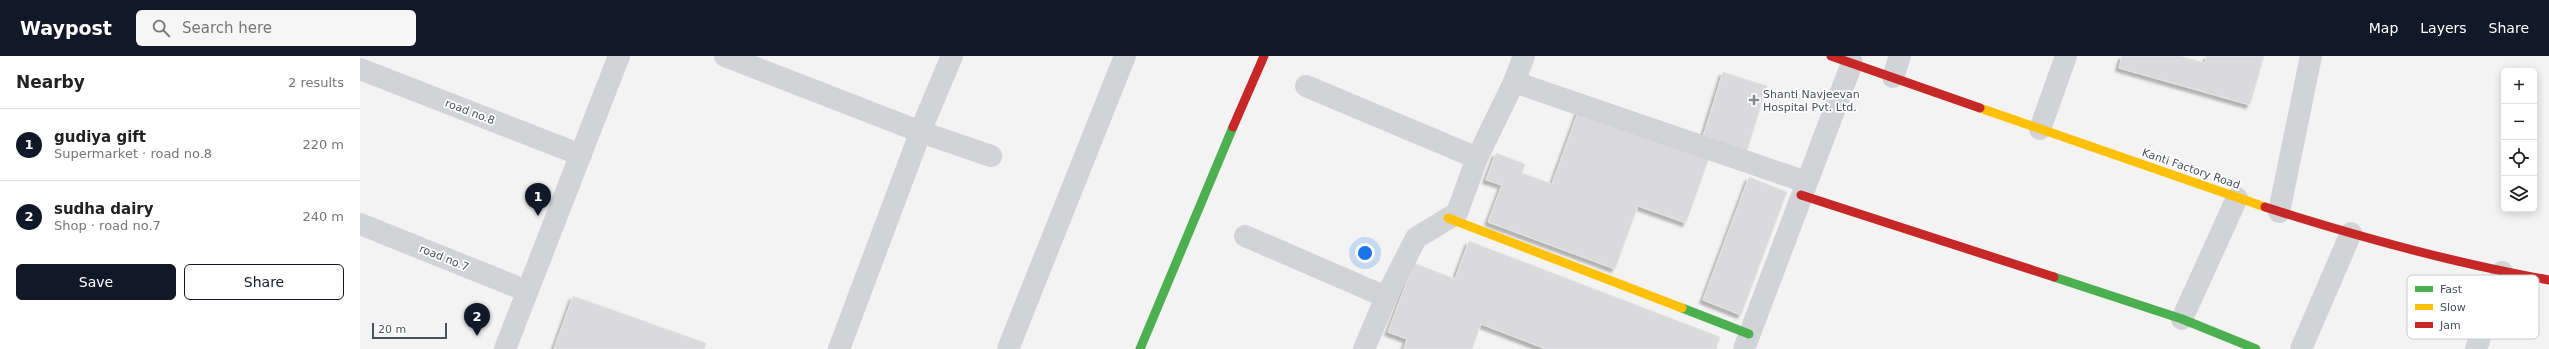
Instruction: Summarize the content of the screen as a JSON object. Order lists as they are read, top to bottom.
{
  "streets": {
    "street": ["road no.8", "Kanti Factory Road", "road no.7"]
  },
  "places": {
    "health": ["Shanti Navjeevan Hospital Pvt. Ltd."]
  },
  "legend": ["Fast", "Slow", "Jam"],
  "scale_bar": "20 m",
  "page": {
    "header": "Waypost",
    "search": "Search here",
    "nav": ["Map", "Layers", "Share"],
    "heading": ["Nearby", "2 results"],
    "map_buttons": ["+", "−"],
    "list": [
      {
        "mark": "1",
        "name": "gudiya gift",
        "note": "Supermarket · road no.8",
        "value": "220 m"
      },
      {
        "mark": "2",
        "name": "sudha dairy",
        "note": "Shop · road no.7",
        "value": "240 m"
      }
    ],
    "pins": ["1", "2"],
    "buttons": ["Save", "Share"],
    "scale": "20 m"
  }
}
